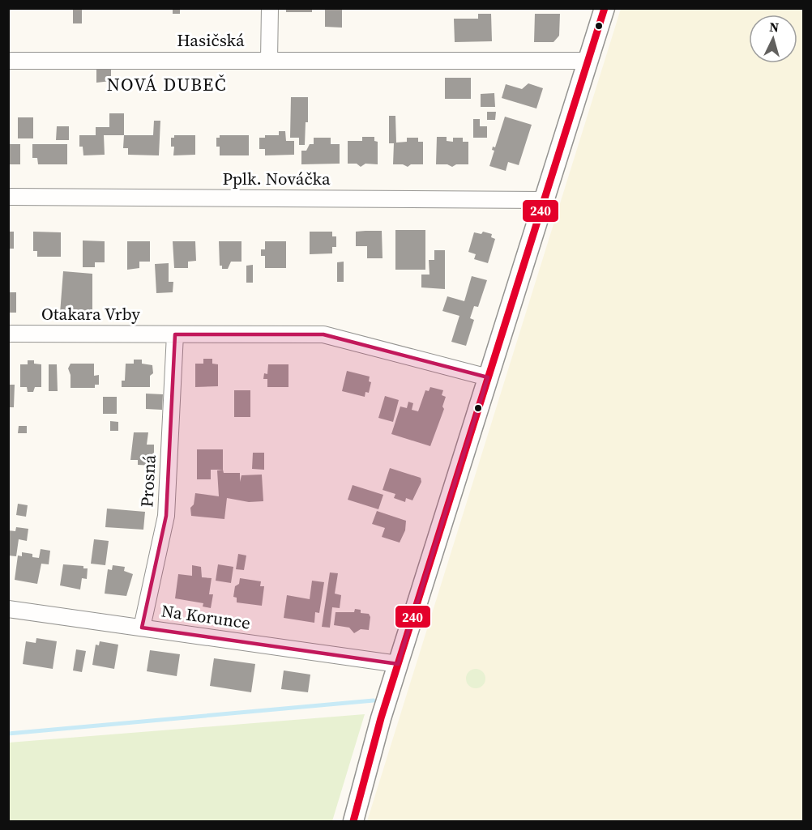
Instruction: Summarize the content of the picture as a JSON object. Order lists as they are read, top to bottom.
{
  "streets": {
    "street": [
      "Hasičská",
      "Pplk. Nováčka",
      "Otakara Vrby",
      "Prosná",
      "Na Korunce"
    ]
  },
  "crossings": [
    ["Otakara Vrby", "Prosná"],
    ["Prosná", "Na Korunce"]
  ],
  "districts": ["NOVÁ DUBEČ"],
  "lines": ["transit line 240"],
  "north": "top"
}
